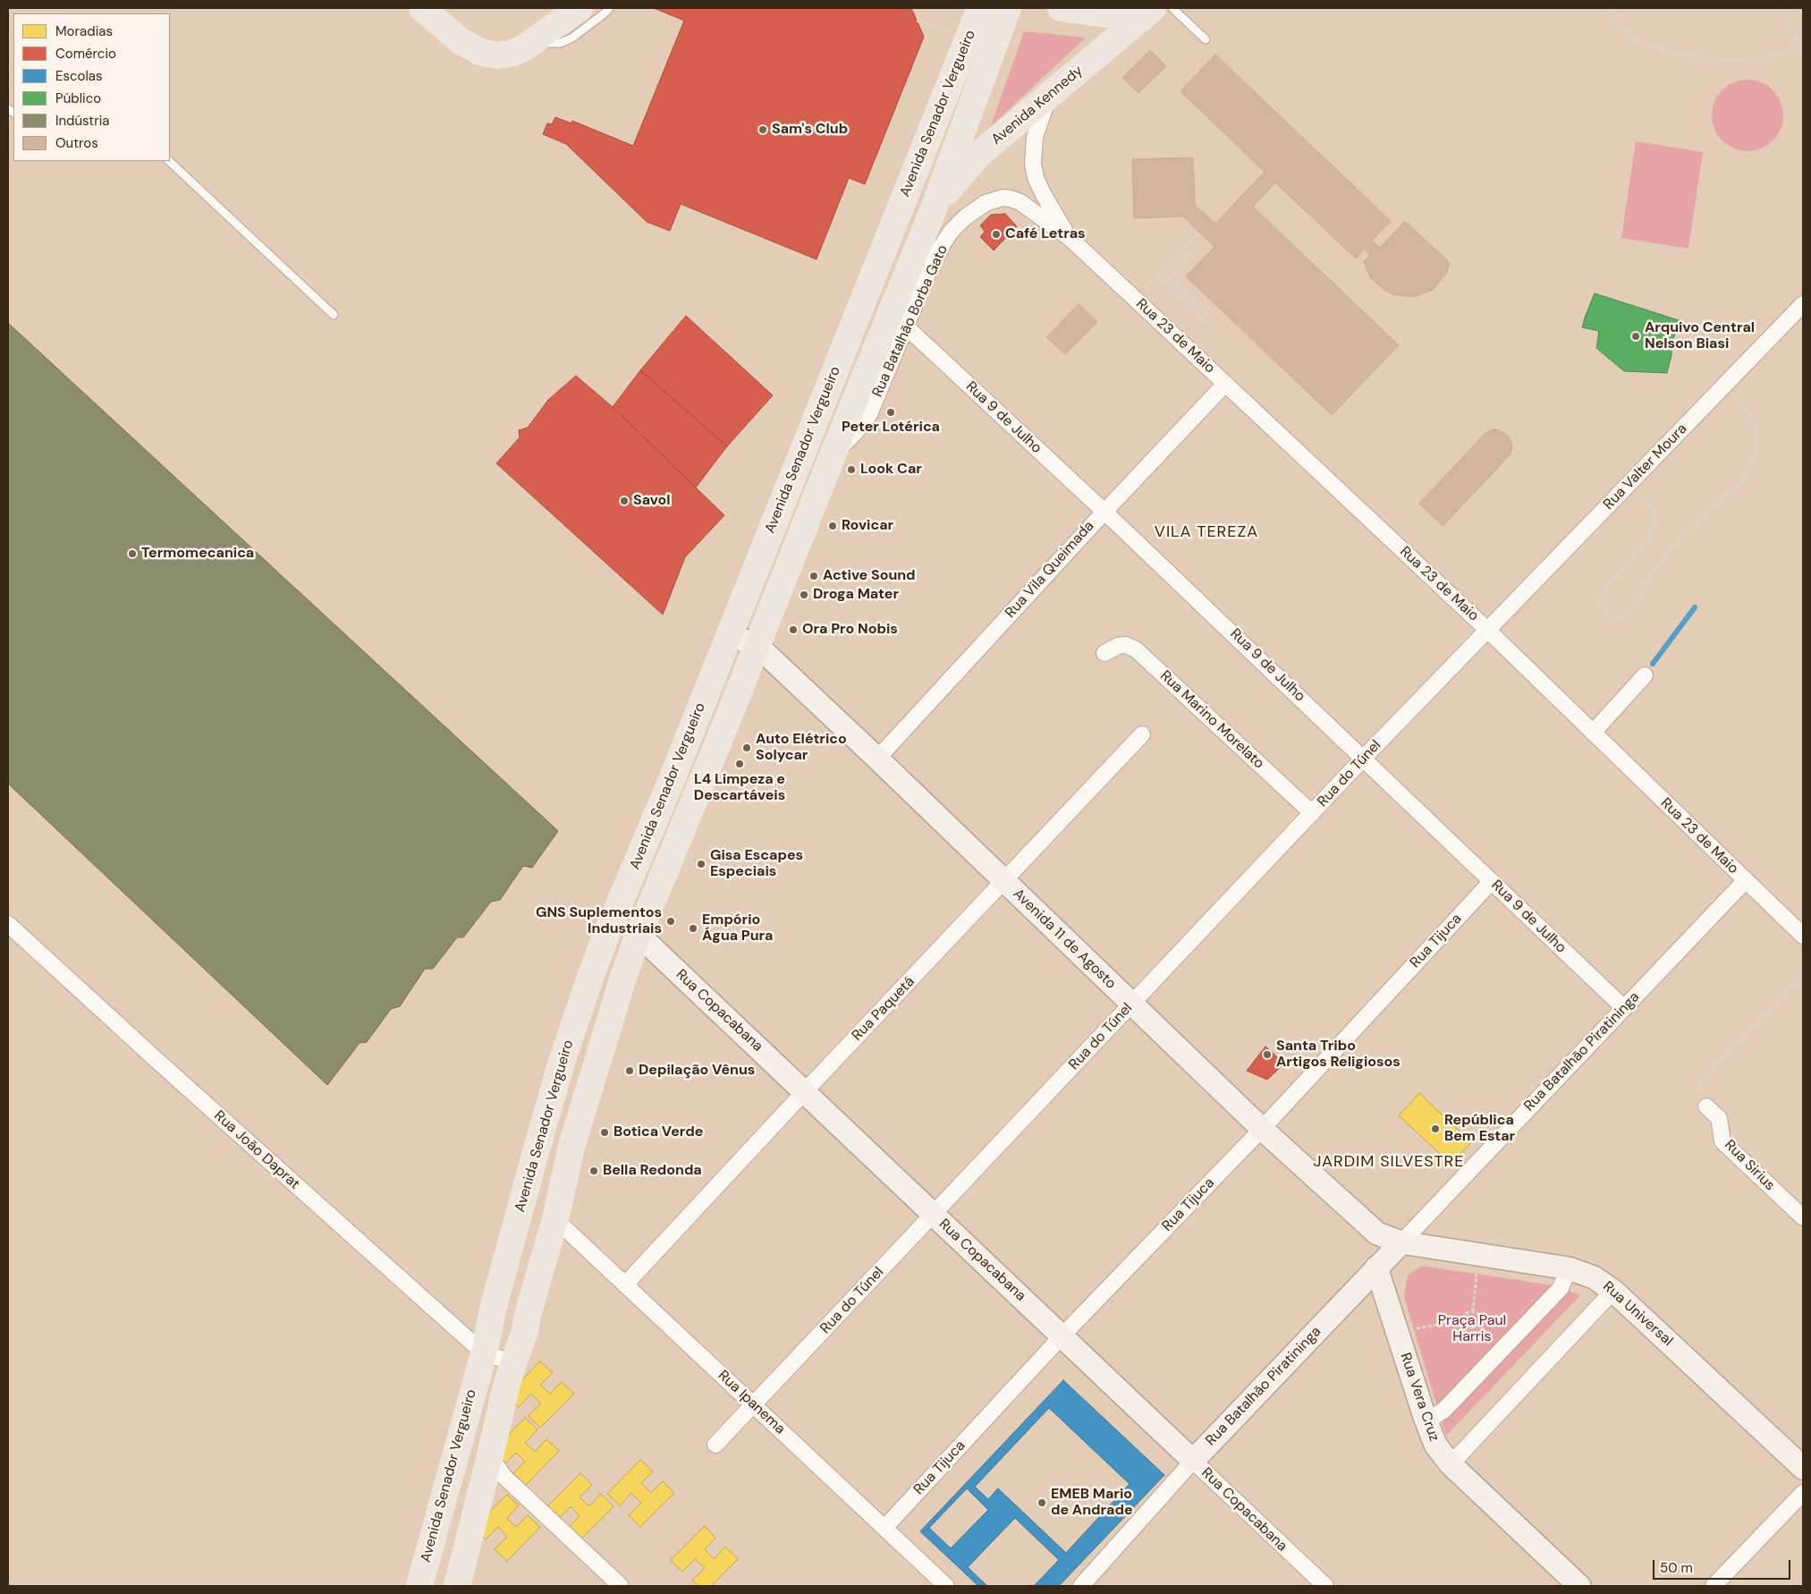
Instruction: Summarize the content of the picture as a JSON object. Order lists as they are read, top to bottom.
{
  "streets": {
    "main road": ["Avenida Kennedy", "Avenida Senador Vergueiro"],
    "street": [
      "Rua Batalhão Borba Gato",
      "Rua 23 de Maio",
      "Rua 9 de Julho",
      "Rua Valter Moura",
      "Rua Vila Queimada",
      "Rua Marino Morelato",
      "Rua do Túnel",
      "Avenida 11 de Agosto",
      "Rua Tijuca",
      "Rua Paquetá",
      "Rua Copacabana",
      "Rua Batalhão Piratininga",
      "Rua João Daprat",
      "Rua Sirius",
      "Rua Universal",
      "Rua Vera Cruz",
      "Rua Ipanema"
    ]
  },
  "crossings": [
    ["Avenida Kennedy", "Avenida Senador Vergueiro"],
    ["Avenida Kennedy", "Rua 23 de Maio"],
    ["Avenida Senador Vergueiro", "Rua Batalhão Borba Gato"],
    ["Avenida Senador Vergueiro", "Avenida 11 de Agosto"],
    ["Avenida Senador Vergueiro", "Rua Copacabana"],
    ["Avenida Senador Vergueiro", "Rua João Daprat"],
    ["Avenida Senador Vergueiro", "Rua Ipanema"],
    ["Rua Batalhão Borba Gato", "Rua 23 de Maio"],
    ["Rua Batalhão Borba Gato", "Rua 9 de Julho"],
    ["Rua 23 de Maio", "Rua Valter Moura"],
    ["Rua 23 de Maio", "Rua Vila Queimada"],
    ["Rua 23 de Maio", "Rua do Túnel"],
    ["Rua 23 de Maio", "Rua Batalhão Piratininga"],
    ["Rua 9 de Julho", "Rua Vila Queimada"],
    ["Rua 9 de Julho", "Rua do Túnel"],
    ["Rua 9 de Julho", "Rua Tijuca"],
    ["Rua 9 de Julho", "Rua Batalhão Piratininga"],
    ["Rua Valter Moura", "Rua do Túnel"],
    ["Rua Vila Queimada", "Avenida 11 de Agosto"],
    ["Rua Marino Morelato", "Rua do Túnel"],
    ["Rua do Túnel", "Avenida 11 de Agosto"],
    ["Rua do Túnel", "Rua Copacabana"],
    ["Rua do Túnel", "Rua Ipanema"],
    ["Avenida 11 de Agosto", "Rua Tijuca"],
    ["Avenida 11 de Agosto", "Rua Paquetá"],
    ["Avenida 11 de Agosto", "Rua Batalhão Piratininga"],
    ["Avenida 11 de Agosto", "Rua Universal"],
    ["Rua Tijuca", "Rua Copacabana"],
    ["Rua Tijuca", "Rua Ipanema"],
    ["Rua Paquetá", "Rua Copacabana"],
    ["Rua Paquetá", "Rua Ipanema"],
    ["Rua Copacabana", "Rua Batalhão Piratininga"],
    ["Rua Batalhão Piratininga", "Rua Universal"],
    ["Rua Batalhão Piratininga", "Rua Vera Cruz"]
  ],
  "districts": ["VILA TEREZA", "JARDIM SILVESTRE"],
  "parks": ["Praça Paul Harris"],
  "places": [
    "Sam's Club",
    "Café Letras",
    "Arquivo Central Nelson Biasi",
    "Peter Lotérica",
    "Look Car",
    "Savol",
    "Rovicar",
    "Termomecanica",
    "Active Sound",
    "Droga Mater",
    "Ora Pro Nobis",
    "Auto Elétrico Solycar",
    "L4 Limpeza e Descartáveis",
    "Gisa Escapes Especiais",
    "GNS Suplementos Industriais",
    "Empório Água Pura",
    "Santa Tribo Artigos Religiosos",
    "Depilação Vênus",
    "República Bem Estar",
    "Botica Verde",
    "Bella Redonda",
    "EMEB Mario de Andrade"
  ],
  "legend": [
    "Moradias",
    "Comércio",
    "Escolas",
    "Público",
    "Indústria",
    "Outros"
  ],
  "scale_bar": "50 m"
}
